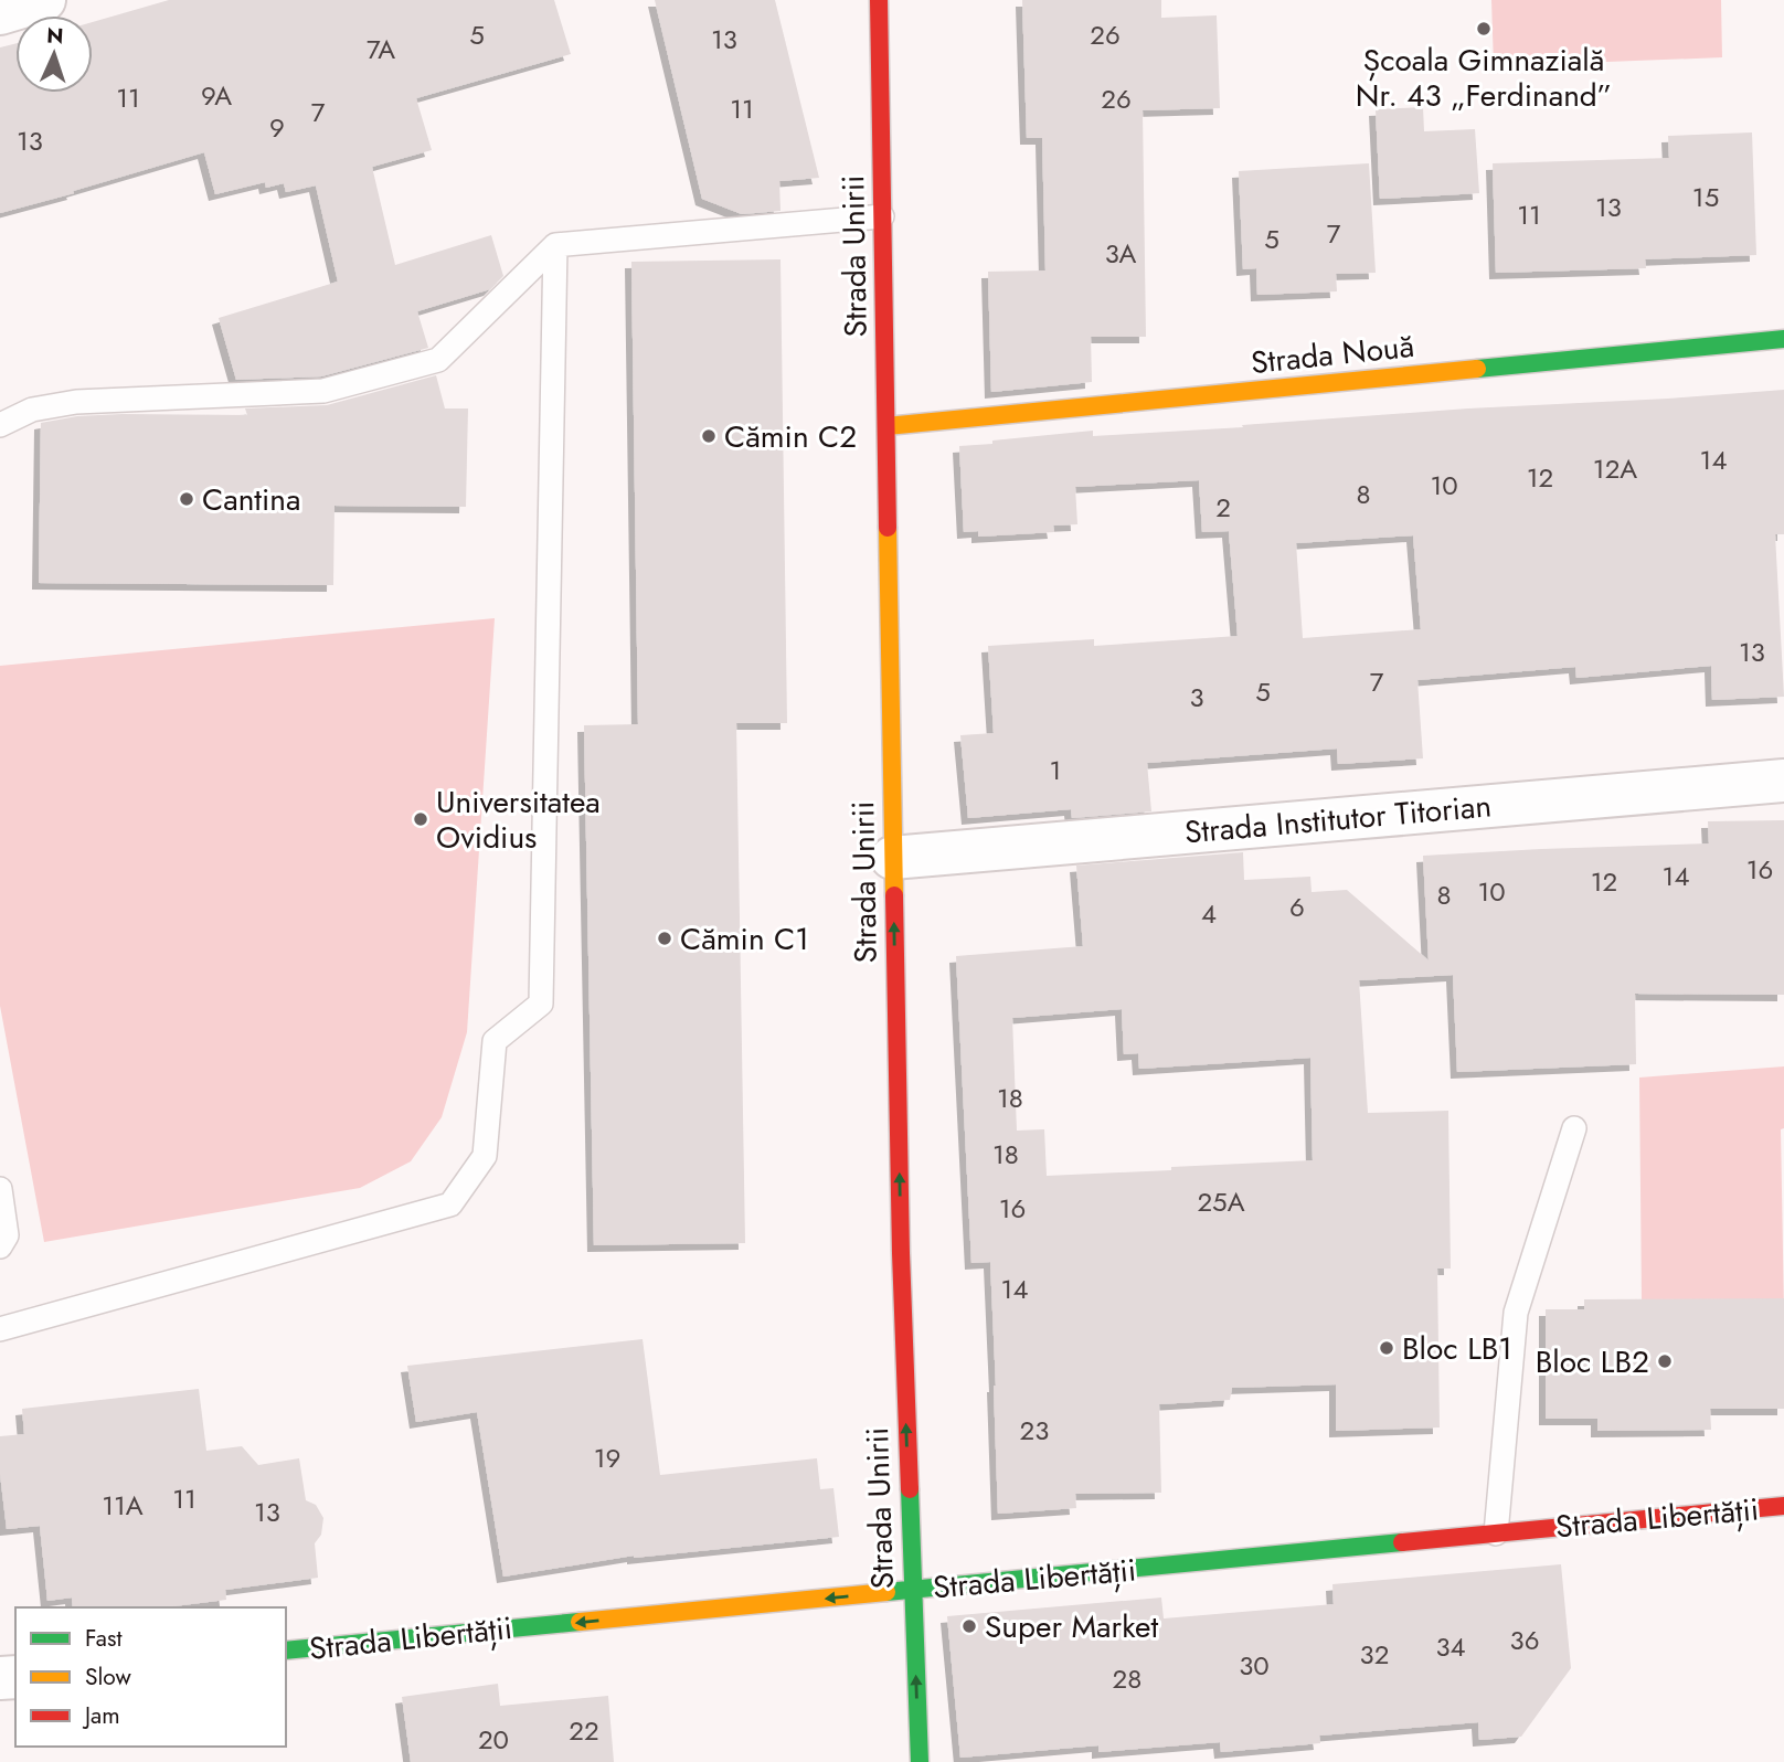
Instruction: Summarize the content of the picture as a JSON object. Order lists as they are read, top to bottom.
{
  "streets": {
    "street": [
      "Strada Unirii",
      "Strada Nouă",
      "Strada Institutor Titorian",
      "Strada Libertății"
    ]
  },
  "crossings": [
    ["Strada Unirii", "Strada Nouă"],
    ["Strada Unirii", "Strada Institutor Titorian"],
    ["Strada Unirii", "Strada Libertății"]
  ],
  "one_way": ["Strada Unirii", "Strada Libertății"],
  "places": [
    "Școala Gimnazială Nr. 43 „Ferdinand”",
    "Cămin C2",
    "Cantina",
    "Universitatea Ovidius",
    "Cămin C1",
    "Bloc LB1",
    "Bloc LB2",
    "Super Market"
  ],
  "house_numbers": [
    "5",
    "26",
    "13",
    "7A",
    "9A",
    "11",
    "26",
    "11",
    "7",
    "9",
    "13",
    "15",
    "13",
    "11",
    "7",
    "5",
    "3A",
    "14",
    "12A",
    "12",
    "10",
    "8",
    "2",
    "13",
    "7",
    "5",
    "3",
    "1",
    "16",
    "14",
    "12",
    "10",
    "8",
    "6",
    "4",
    "18",
    "18",
    "25A",
    "16",
    "14",
    "23",
    "19",
    "11",
    "11A",
    "13",
    "36",
    "34",
    "32",
    "30",
    "28",
    "22",
    "20"
  ],
  "legend": ["Fast", "Slow", "Jam"],
  "north": "top"
}
